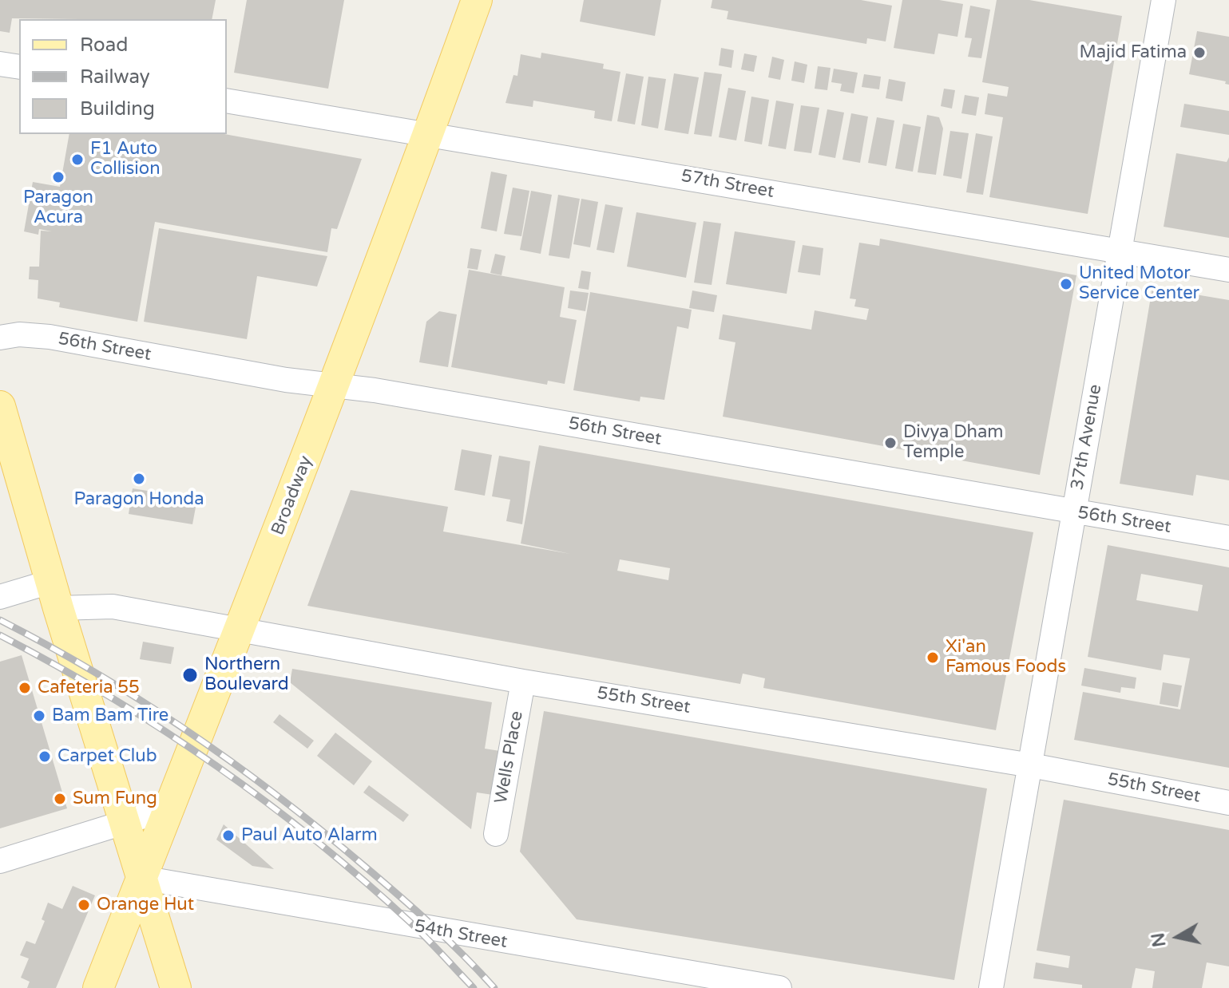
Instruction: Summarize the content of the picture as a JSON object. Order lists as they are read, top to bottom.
{
  "streets": {
    "main road": ["Broadway"],
    "street": [
      "57th Street",
      "56th Street",
      "37th Avenue",
      "55th Street",
      "Wells Place",
      "54th Street"
    ]
  },
  "crossings": [
    ["57th Street", "37th Avenue"],
    ["57th Street", "Broadway"],
    ["56th Street", "37th Avenue"],
    ["56th Street", "Broadway"],
    ["37th Avenue", "55th Street"],
    ["Broadway", "55th Street"],
    ["Broadway", "54th Street"],
    ["55th Street", "Wells Place"]
  ],
  "places": [
    "Majid Fatima",
    "F1 Auto Collision",
    "Paragon Acura",
    "United Motor Service Center",
    "Divya Dham Temple",
    "Paragon Honda",
    "Xi'an Famous Foods",
    "Northern Boulevard",
    "Cafeteria 55",
    "Bam Bam Tire",
    "Carpet Club",
    "Sum Fung",
    "Paul Auto Alarm",
    "Orange Hut"
  ],
  "legend": ["Road", "Railway", "Building"],
  "north": "left"
}
